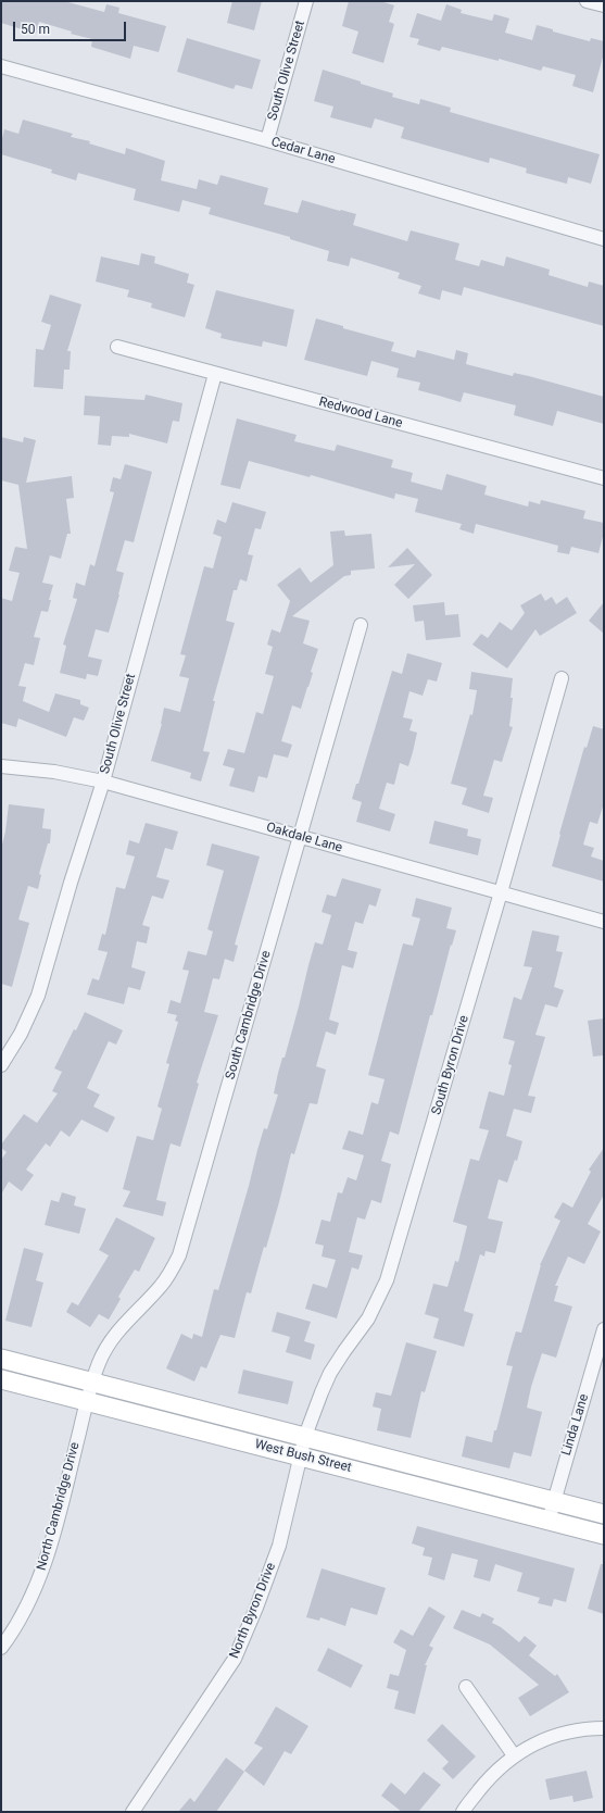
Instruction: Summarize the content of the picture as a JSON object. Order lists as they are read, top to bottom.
{
  "streets": {
    "main road": ["West Bush Street"],
    "street": [
      "South Olive Street",
      "Cedar Lane",
      "Redwood Lane",
      "Oakdale Lane",
      "South Cambridge Drive",
      "South Byron Drive",
      "Linda Lane",
      "North Cambridge Drive",
      "North Byron Drive"
    ]
  },
  "crossings": [
    ["South Olive Street", "Cedar Lane"],
    ["South Olive Street", "Redwood Lane"],
    ["South Olive Street", "Oakdale Lane"],
    ["Oakdale Lane", "South Cambridge Drive"],
    ["Oakdale Lane", "South Byron Drive"],
    ["South Cambridge Drive", "West Bush Street"],
    ["South Cambridge Drive", "North Cambridge Drive"],
    ["South Byron Drive", "West Bush Street"],
    ["South Byron Drive", "North Byron Drive"],
    ["Linda Lane", "West Bush Street"],
    ["West Bush Street", "North Cambridge Drive"],
    ["West Bush Street", "North Byron Drive"]
  ],
  "scale_bar": "50 m"
}
